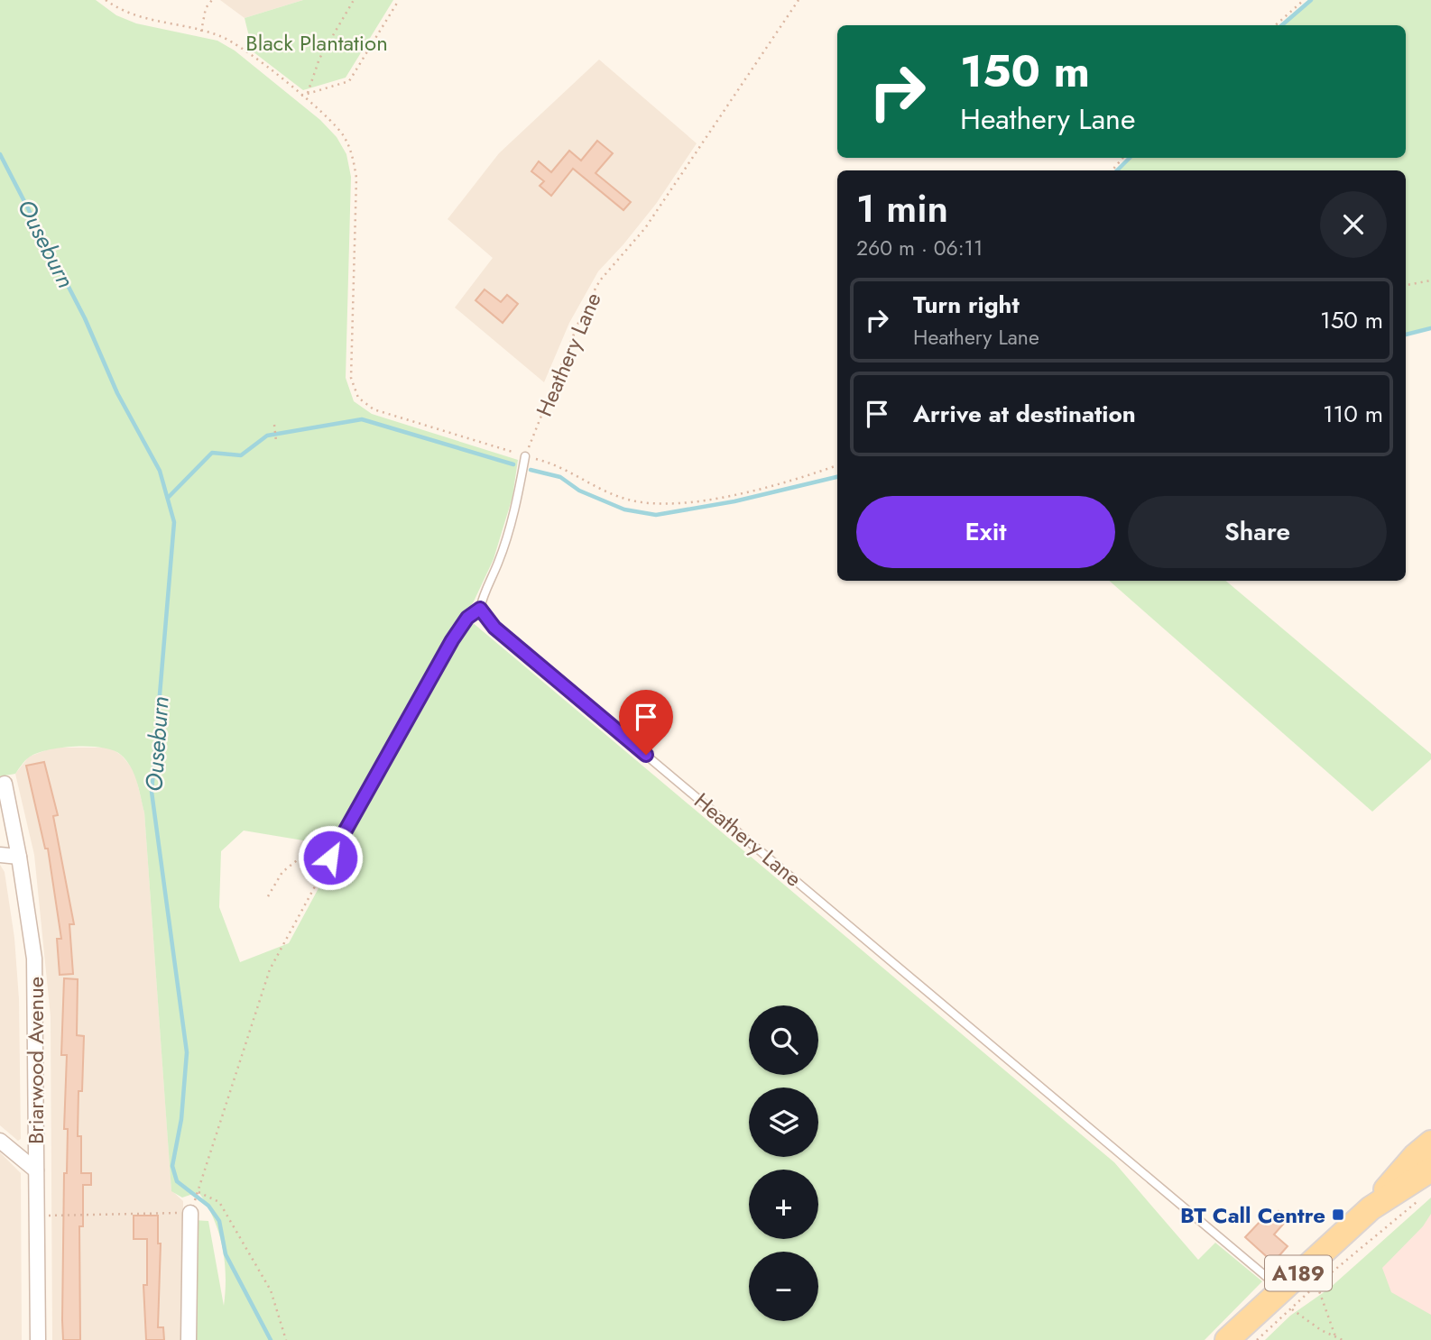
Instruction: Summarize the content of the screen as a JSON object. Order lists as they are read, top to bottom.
{
  "streets": {
    "main road": ["A189"],
    "street": ["Briarwood Avenue"],
    "lane": ["Heathery Lane"]
  },
  "crossings": [
    ["Heathery Lane", "A189"]
  ],
  "water": ["Ouseburn"],
  "parks": ["Black Plantation"],
  "places": {
    "transit": ["BT Call Centre"]
  },
  "page": {
    "turn": ["150 m", "Heathery Lane"],
    "heading": ["1 min", "260 m · 06:11"],
    "list": [
      {
        "name": "Turn right",
        "note": "Heathery Lane",
        "value": "150 m"
      },
      {
        "name": "Arrive at destination",
        "value": "110 m"
      }
    ],
    "buttons": ["Exit", "Share"],
    "map_buttons": ["+", "−"]
  }
}
